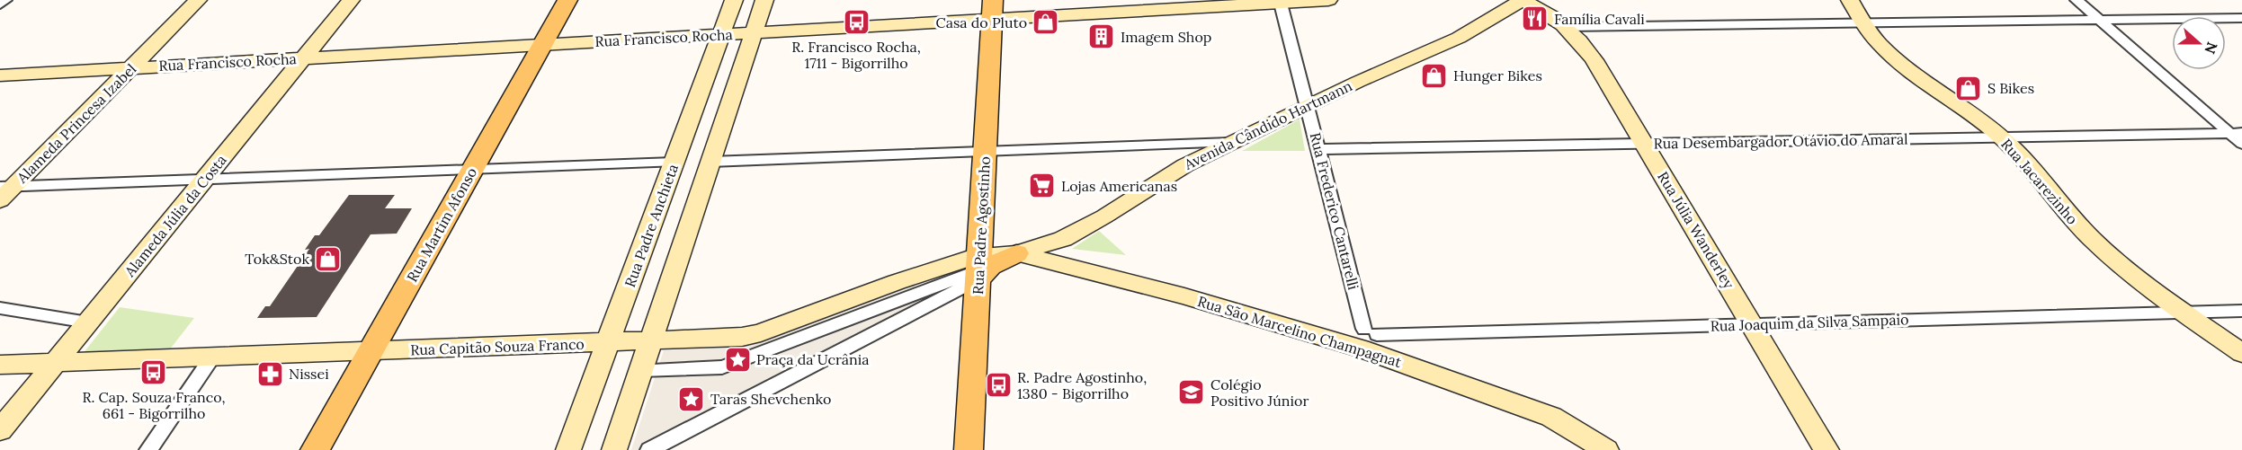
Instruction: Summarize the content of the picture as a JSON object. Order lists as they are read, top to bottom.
{
  "streets": {
    "main road": [
      "Rua Francisco Rocha",
      "Alameda Princesa Izabel",
      "Avenida Cândido Hartmann",
      "Rua Jacarezinho",
      "Alameda Júlia da Costa",
      "Rua Martim Afonso",
      "Rua Padre Anchieta",
      "Rua Padre Agostinho",
      "Rua Júlia Wanderley",
      "Rua São Marcelino Champagnat",
      "Rua Capitão Souza Franco"
    ],
    "street": ["Rua Desembargador Otávio do Amaral", "Rua Frederico Cantarelli", "Rua Joaquim da Silva Sampaio"]
  },
  "crossings": [
    ["Rua Francisco Rocha", "Alameda Princesa Izabel"],
    ["Rua Francisco Rocha", "Rua Frederico Cantarelli"],
    ["Rua Francisco Rocha", "Alameda Júlia da Costa"],
    ["Rua Francisco Rocha", "Rua Martim Afonso"],
    ["Rua Francisco Rocha", "Rua Padre Anchieta"],
    ["Rua Francisco Rocha", "Rua Padre Agostinho"],
    ["Avenida Cândido Hartmann", "Rua Frederico Cantarelli"],
    ["Avenida Cândido Hartmann", "Rua Júlia Wanderley"],
    ["Avenida Cândido Hartmann", "Rua São Marcelino Champagnat"],
    ["Rua Desembargador Otávio do Amaral", "Rua Jacarezinho"],
    ["Rua Desembargador Otávio do Amaral", "Rua Frederico Cantarelli"],
    ["Rua Desembargador Otávio do Amaral", "Rua Júlia Wanderley"],
    ["Rua Jacarezinho", "Rua Joaquim da Silva Sampaio"],
    ["Rua Frederico Cantarelli", "Rua Joaquim da Silva Sampaio"],
    ["Rua Frederico Cantarelli", "Rua São Marcelino Champagnat"],
    ["Alameda Júlia da Costa", "Rua Capitão Souza Franco"],
    ["Rua Martim Afonso", "Rua Capitão Souza Franco"],
    ["Rua Padre Anchieta", "Rua Capitão Souza Franco"],
    ["Rua Padre Agostinho", "Rua Capitão Souza Franco"],
    ["Rua Júlia Wanderley", "Rua Joaquim da Silva Sampaio"],
    ["Rua Joaquim da Silva Sampaio", "Rua São Marcelino Champagnat"]
  ],
  "places": {
    "restaurant": ["Família Cavali"],
    "bus stop": ["R. Francisco Rocha, 1711 - Bigorrilho", "R. Cap. Souza Franco, 661 - Bigorrilho", "R. Padre Agostinho, 1380 - Bigorrilho"],
    "shop": [
      "Casa do Pluto",
      "Hunger Bikes",
      "S Bikes",
      "Tok&Stok"
    ],
    "building": ["Imagem Shop"],
    "supermarket": ["Lojas Americanas"],
    "place": ["Praça da Ucrânia", "Taras Shevchenko"],
    "pharmacy": ["Nissei"],
    "school or university": ["Colégio Positivo Júnior"]
  },
  "north": "right"
}
